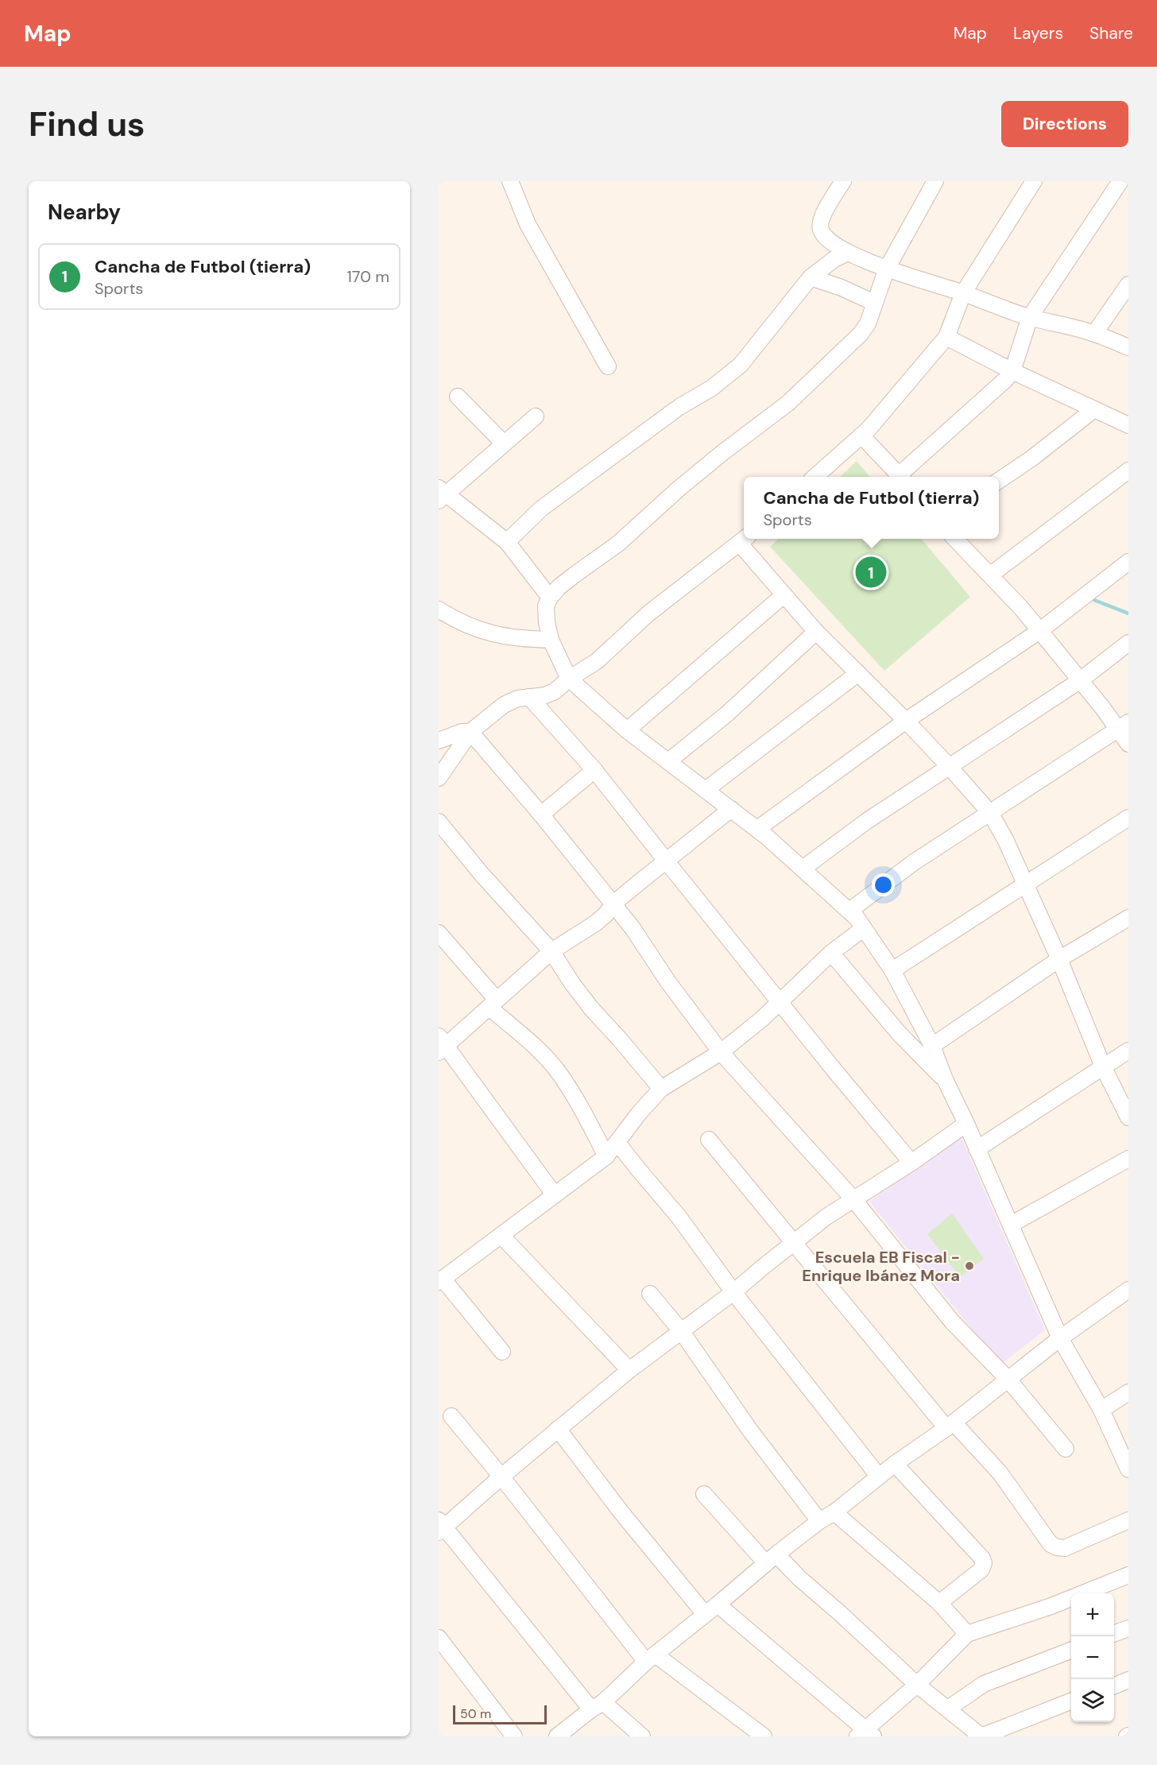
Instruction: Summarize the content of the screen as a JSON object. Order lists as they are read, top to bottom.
{
  "places": ["Escuela EB Fiscal - Enrique Ibánez Mora"],
  "scale_bar": "50 m",
  "page": {
    "header": "Map",
    "nav": ["Map", "Layers", "Share"],
    "buttons": "Directions",
    "title": "Find us",
    "heading": "Nearby",
    "list": [
      {
        "mark": "1",
        "name": "Cancha de Futbol (tierra)",
        "note": "Sports",
        "value": "170 m"
      }
    ],
    "popup": ["Cancha de Futbol (tierra)", "Sports"],
    "pins": "1",
    "map_buttons": ["+", "−"],
    "scale": "50 m"
  }
}
